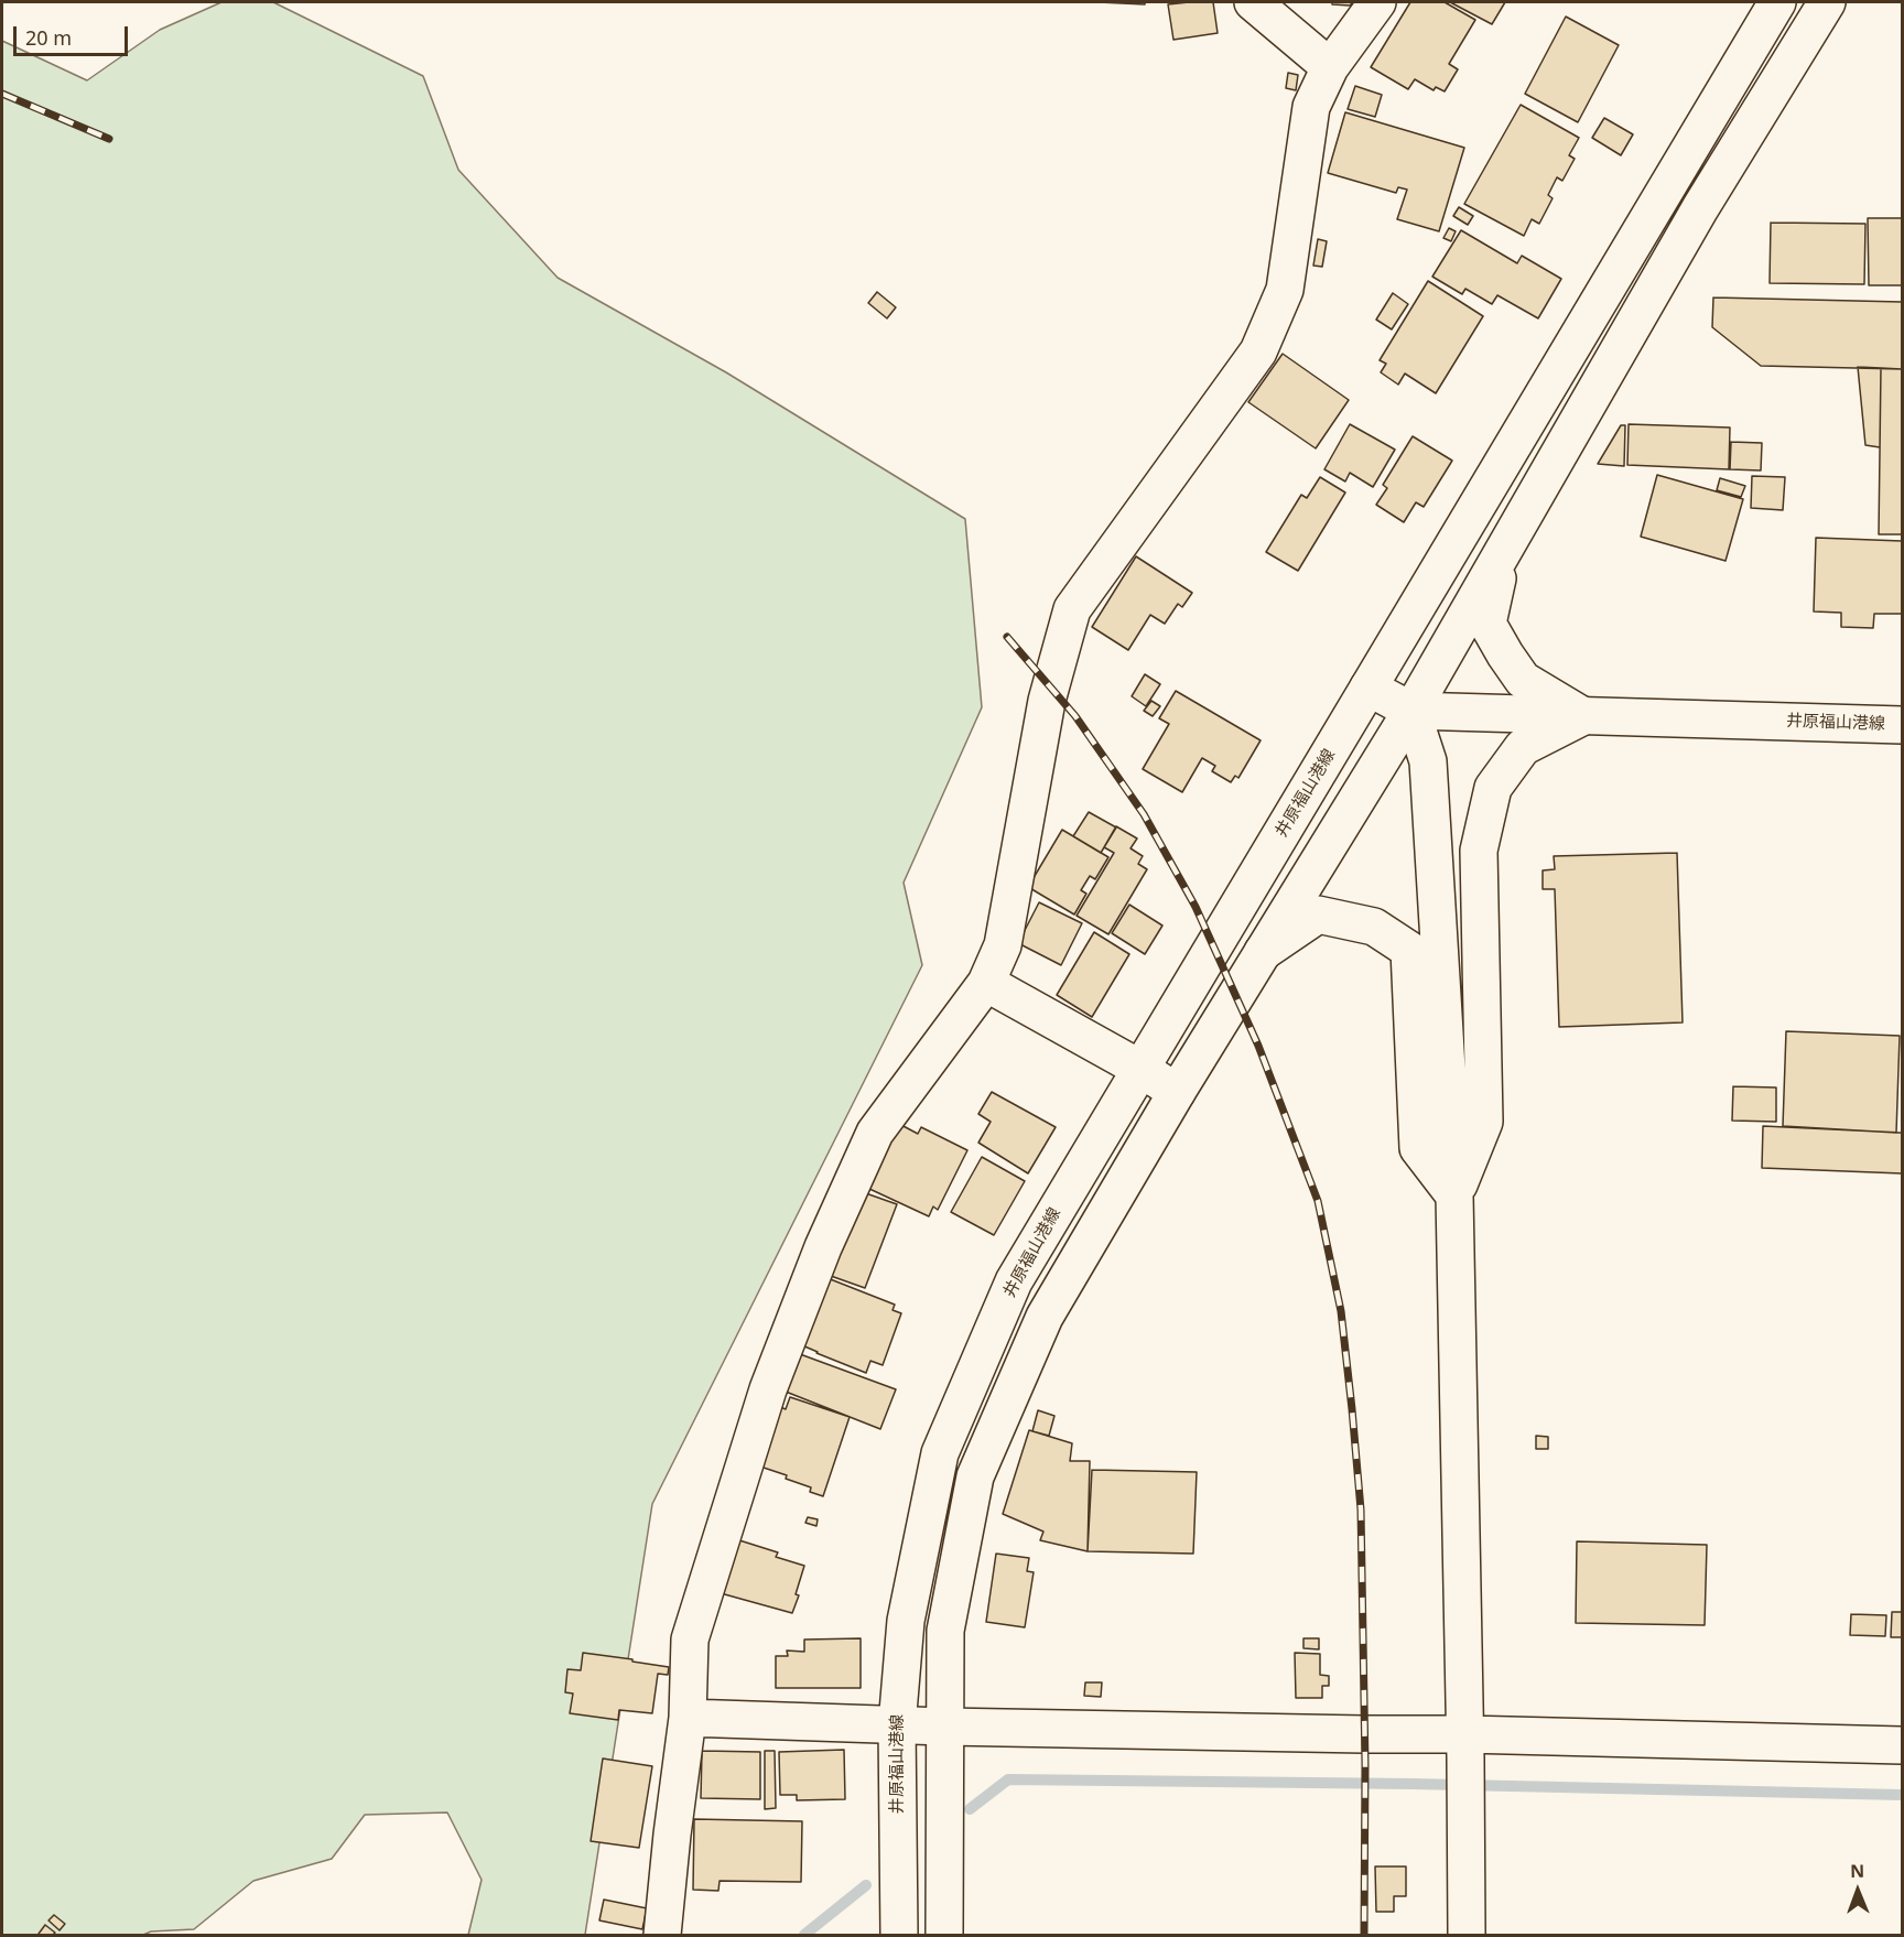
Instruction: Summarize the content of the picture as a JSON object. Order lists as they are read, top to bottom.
{
  "streets": {
    "street": ["井原福山港線"]
  },
  "scale_bar": "20 m",
  "north": "top"
}
